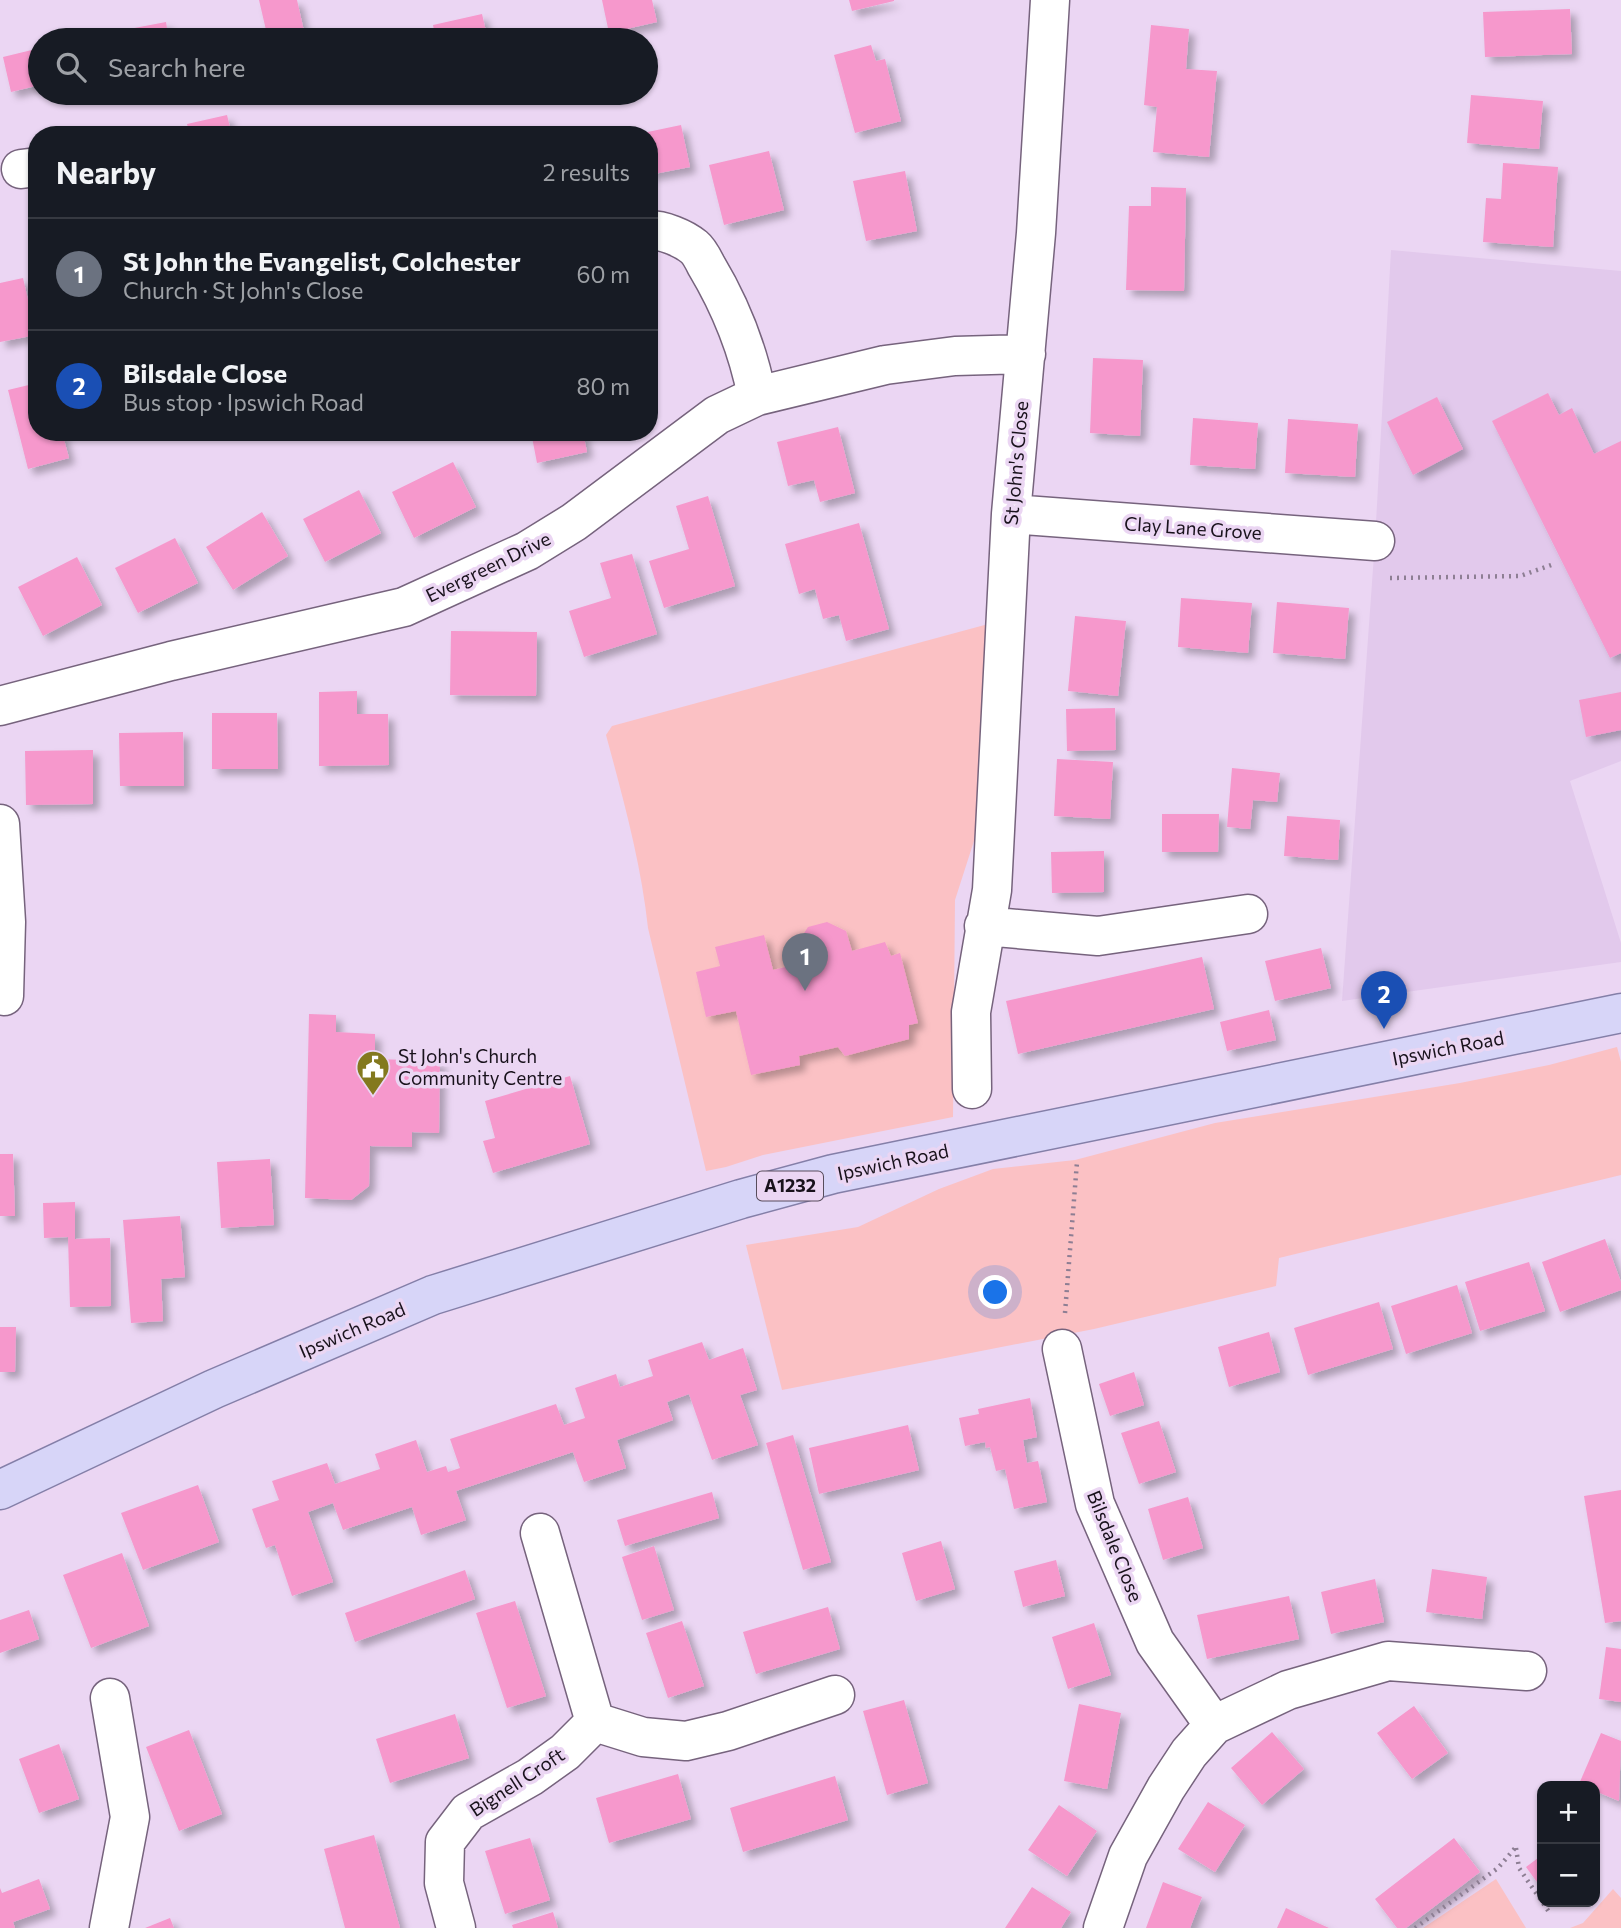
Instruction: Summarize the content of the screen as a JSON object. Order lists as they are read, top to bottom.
{
  "streets": {
    "main road": ["Ipswich Road", "A1232"],
    "street": [
      "St John's Close",
      "Clay Lane Grove",
      "Evergreen Drive",
      "Bilsdale Close",
      "Bignell Croft"
    ]
  },
  "crossings": [
    ["St John's Close", "Clay Lane Grove"],
    ["St John's Close", "Evergreen Drive"]
  ],
  "places": {
    "public building": ["St John's Church Community Centre"]
  },
  "page": {
    "search": "Search here",
    "heading": ["Nearby", "2 results"],
    "list": [
      {
        "mark": "1",
        "name": "St John the Evangelist, Colchester",
        "note": "Church · St John's Close",
        "value": "60 m"
      },
      {
        "mark": "2",
        "name": "Bilsdale Close",
        "note": "Bus stop · Ipswich Road",
        "value": "80 m"
      }
    ],
    "pins": ["1", "2"],
    "map_buttons": ["+", "−"]
  }
}
